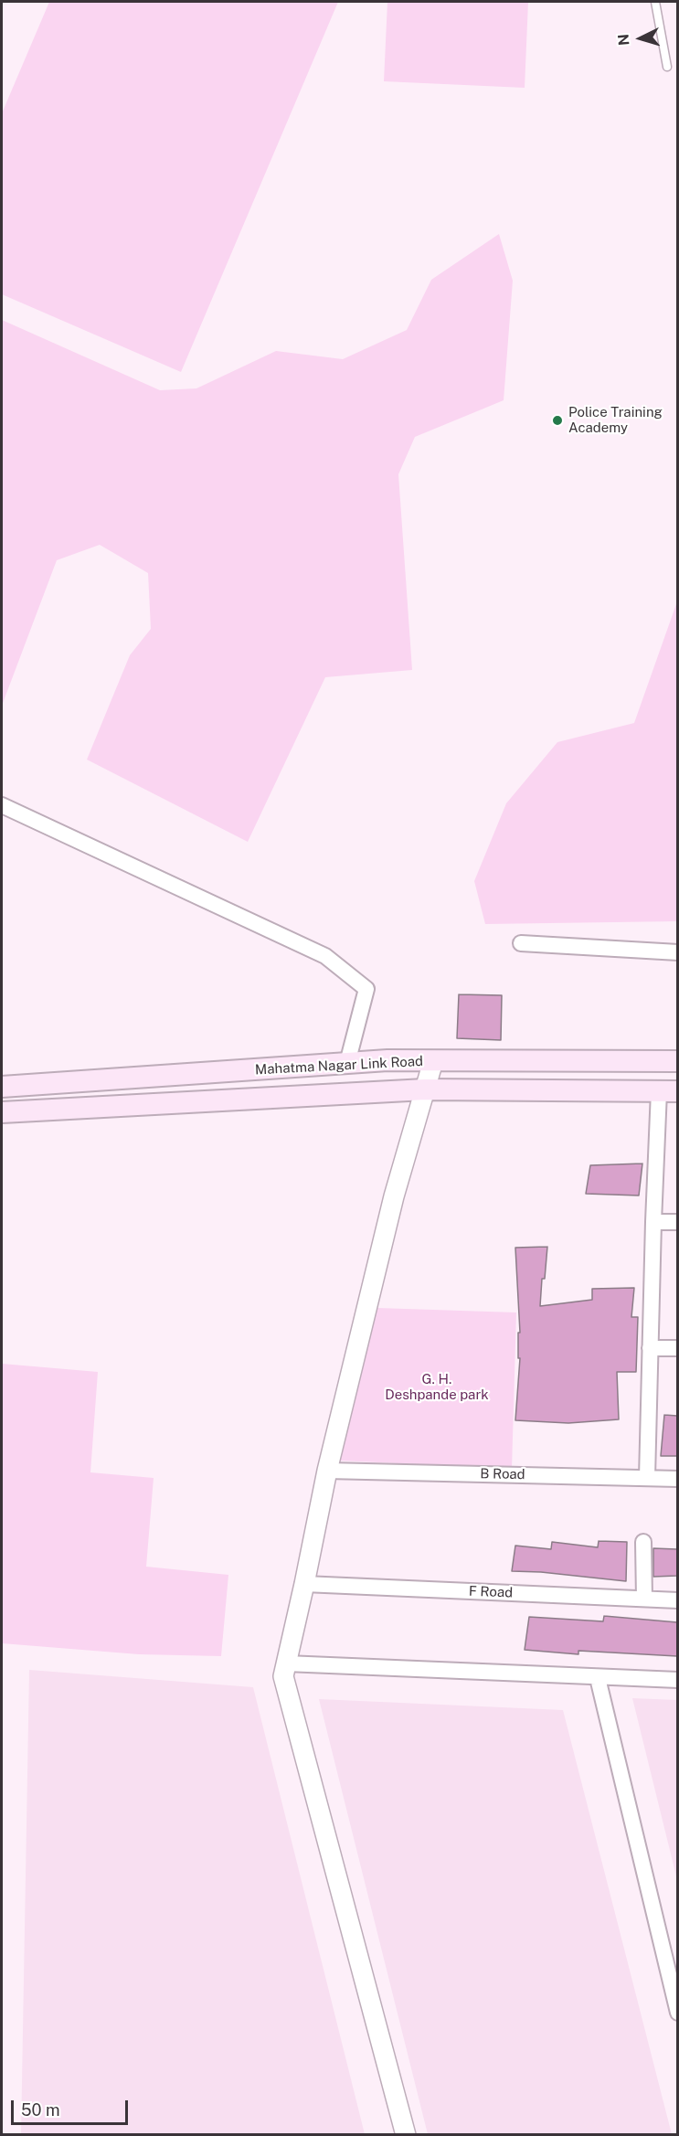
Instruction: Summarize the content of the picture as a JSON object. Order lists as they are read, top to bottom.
{
  "streets": {
    "main road": ["Mahatma Nagar Link Road"],
    "street": ["B Road", "F Road"]
  },
  "parks": ["G. H. Deshpande park"],
  "places": ["Police Training Academy"],
  "scale_bar": "50 m",
  "north": "left"
}
